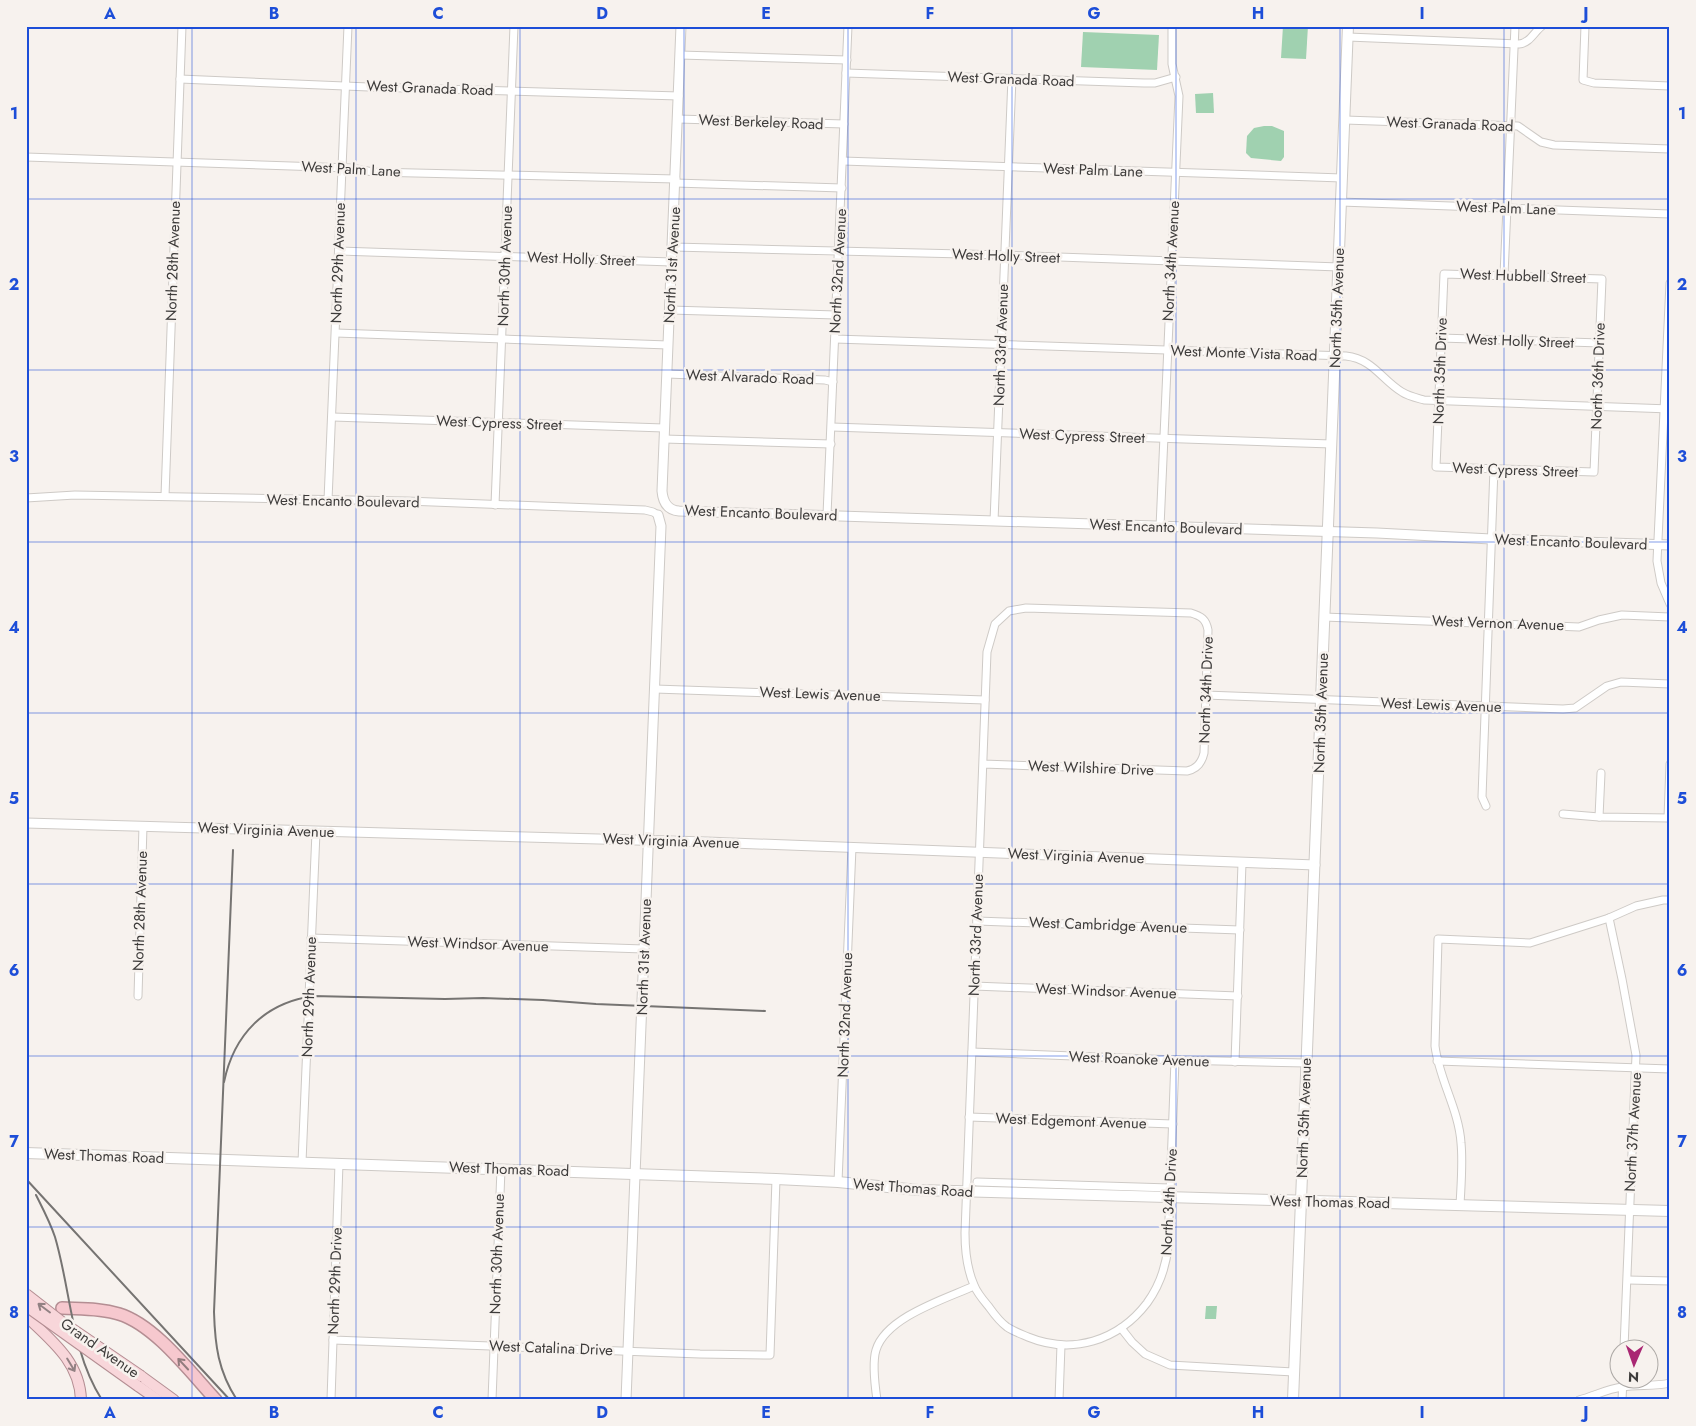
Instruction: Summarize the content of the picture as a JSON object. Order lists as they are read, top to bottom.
{
  "streets": {
    "main road": ["North 35th Avenue", "West Thomas Road", "Grand Avenue"],
    "street": [
      "West Granada Road",
      "West Berkeley Road",
      "West Palm Lane",
      "West Holly Street",
      "North 28th Avenue",
      "North 34th Avenue",
      "North 29th Avenue",
      "North 31st Avenue",
      "North 30th Avenue",
      "North 32nd Avenue",
      "West Hubbell Street",
      "North 33rd Avenue",
      "West Monte Vista Road",
      "North 35th Drive",
      "North 36th Drive",
      "West Alvarado Road",
      "West Cypress Street",
      "West Encanto Boulevard",
      "West Vernon Avenue",
      "North 34th Drive",
      "West Lewis Avenue",
      "West Wilshire Drive",
      "West Virginia Avenue",
      "West Cambridge Avenue",
      "West Windsor Avenue",
      "West Roanoke Avenue",
      "West Edgemont Avenue",
      "North 37th Avenue",
      "North 29th Drive",
      "West Catalina Drive"
    ]
  },
  "crossings": [
    ["West Granada Road", "North 28th Avenue"],
    ["West Granada Road", "North 34th Avenue"],
    ["West Granada Road", "North 29th Avenue"],
    ["West Granada Road", "North 31st Avenue"],
    ["West Granada Road", "North 30th Avenue"],
    ["West Granada Road", "North 32nd Avenue"],
    ["West Granada Road", "North 35th Avenue"],
    ["West Granada Road", "North 33rd Avenue"],
    ["West Berkeley Road", "North 31st Avenue"],
    ["West Berkeley Road", "North 32nd Avenue"],
    ["West Palm Lane", "North 28th Avenue"],
    ["West Palm Lane", "North 34th Avenue"],
    ["West Palm Lane", "North 29th Avenue"],
    ["West Palm Lane", "North 31st Avenue"],
    ["West Palm Lane", "North 30th Avenue"],
    ["West Palm Lane", "North 32nd Avenue"],
    ["West Palm Lane", "North 35th Avenue"],
    ["West Palm Lane", "North 33rd Avenue"],
    ["West Holly Street", "North 34th Avenue"],
    ["West Holly Street", "North 29th Avenue"],
    ["West Holly Street", "North 31st Avenue"],
    ["West Holly Street", "North 30th Avenue"],
    ["West Holly Street", "North 32nd Avenue"],
    ["West Holly Street", "North 35th Avenue"],
    ["West Holly Street", "North 33rd Avenue"],
    ["West Holly Street", "North 35th Drive"],
    ["West Holly Street", "North 36th Drive"],
    ["North 28th Avenue", "West Encanto Boulevard"],
    ["North 28th Avenue", "West Virginia Avenue"],
    ["North 34th Avenue", "West Monte Vista Road"],
    ["North 34th Avenue", "West Cypress Street"],
    ["North 34th Avenue", "West Encanto Boulevard"],
    ["North 29th Avenue", "West Cypress Street"],
    ["North 29th Avenue", "West Encanto Boulevard"],
    ["North 29th Avenue", "West Virginia Avenue"],
    ["North 29th Avenue", "West Windsor Avenue"],
    ["North 29th Avenue", "West Thomas Road"],
    ["North 31st Avenue", "West Alvarado Road"],
    ["North 31st Avenue", "West Cypress Street"],
    ["North 31st Avenue", "West Encanto Boulevard"],
    ["North 31st Avenue", "West Lewis Avenue"],
    ["North 31st Avenue", "West Virginia Avenue"],
    ["North 31st Avenue", "West Windsor Avenue"],
    ["North 31st Avenue", "West Thomas Road"],
    ["North 31st Avenue", "West Catalina Drive"],
    ["North 30th Avenue", "West Cypress Street"],
    ["North 30th Avenue", "West Encanto Boulevard"],
    ["North 30th Avenue", "West Thomas Road"],
    ["North 30th Avenue", "West Catalina Drive"],
    ["North 32nd Avenue", "West Monte Vista Road"],
    ["North 32nd Avenue", "West Alvarado Road"],
    ["North 32nd Avenue", "West Cypress Street"],
    ["North 32nd Avenue", "West Encanto Boulevard"],
    ["North 32nd Avenue", "West Virginia Avenue"],
    ["North 32nd Avenue", "West Thomas Road"],
    ["West Hubbell Street", "North 35th Drive"],
    ["West Hubbell Street", "North 36th Drive"],
    ["North 35th Avenue", "West Monte Vista Road"],
    ["North 35th Avenue", "West Cypress Street"],
    ["North 35th Avenue", "West Encanto Boulevard"],
    ["North 35th Avenue", "West Vernon Avenue"],
    ["North 35th Avenue", "West Lewis Avenue"],
    ["North 35th Avenue", "West Virginia Avenue"],
    ["North 35th Avenue", "West Roanoke Avenue"],
    ["North 35th Avenue", "West Thomas Road"],
    ["North 33rd Avenue", "West Monte Vista Road"],
    ["North 33rd Avenue", "West Cypress Street"],
    ["North 33rd Avenue", "West Encanto Boulevard"],
    ["North 33rd Avenue", "North 34th Drive"],
    ["North 33rd Avenue", "West Lewis Avenue"],
    ["North 33rd Avenue", "West Wilshire Drive"],
    ["North 33rd Avenue", "West Virginia Avenue"],
    ["North 33rd Avenue", "West Cambridge Avenue"],
    ["North 33rd Avenue", "West Windsor Avenue"],
    ["North 33rd Avenue", "West Roanoke Avenue"],
    ["North 33rd Avenue", "West Edgemont Avenue"],
    ["North 33rd Avenue", "West Thomas Road"],
    ["West Monte Vista Road", "North 35th Drive"],
    ["West Monte Vista Road", "North 36th Drive"],
    ["North 35th Drive", "West Cypress Street"],
    ["North 36th Drive", "West Cypress Street"],
    ["North 34th Drive", "West Lewis Avenue"],
    ["North 34th Drive", "West Wilshire Drive"],
    ["North 34th Drive", "West Roanoke Avenue"],
    ["North 34th Drive", "West Edgemont Avenue"],
    ["North 34th Drive", "West Thomas Road"],
    ["North 37th Avenue", "West Thomas Road"],
    ["West Thomas Road", "North 29th Drive"],
    ["West Thomas Road", "West Catalina Drive"],
    ["North 29th Drive", "West Catalina Drive"]
  ],
  "north": "bottom",
  "grid": {
    "columns": [
      "A",
      "B",
      "C",
      "D",
      "E",
      "F",
      "G",
      "H",
      "I",
      "J"
    ],
    "rows": [
      "1",
      "2",
      "3",
      "4",
      "5",
      "6",
      "7",
      "8"
    ]
  }
}
